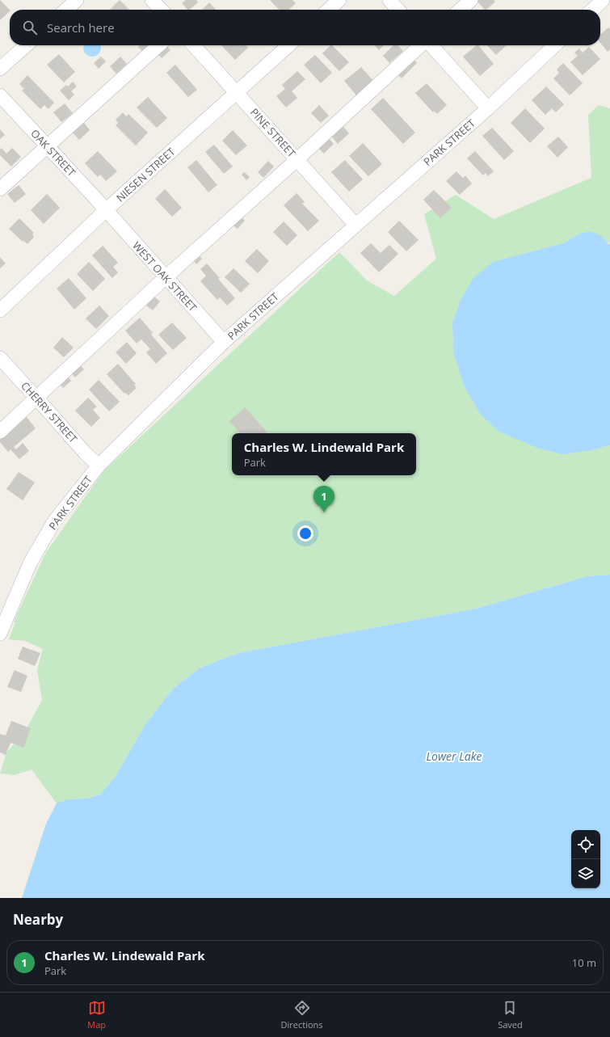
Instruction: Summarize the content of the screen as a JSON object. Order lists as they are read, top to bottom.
{
  "streets": {
    "street": [
      "PINE STREET",
      "PARK STREET",
      "OAK STREET",
      "NIESEN STREET",
      "WEST OAK STREET",
      "CHERRY STREET"
    ]
  },
  "crossings": [
    ["PINE STREET", "PARK STREET"],
    ["PINE STREET", "NIESEN STREET"],
    ["PARK STREET", "WEST OAK STREET"],
    ["PARK STREET", "CHERRY STREET"],
    ["OAK STREET", "NIESEN STREET"],
    ["OAK STREET", "WEST OAK STREET"],
    ["NIESEN STREET", "WEST OAK STREET"]
  ],
  "water": ["Lower Lake"],
  "page": {
    "search": "Search here",
    "popup": ["Charles W. Lindewald Park", "Park"],
    "pins": "1",
    "heading": "Nearby",
    "list": [
      {
        "mark": "1",
        "name": "Charles W. Lindewald Park",
        "note": "Park",
        "value": "10 m"
      }
    ],
    "nav": ["Map", "Directions", "Saved"]
  }
}
